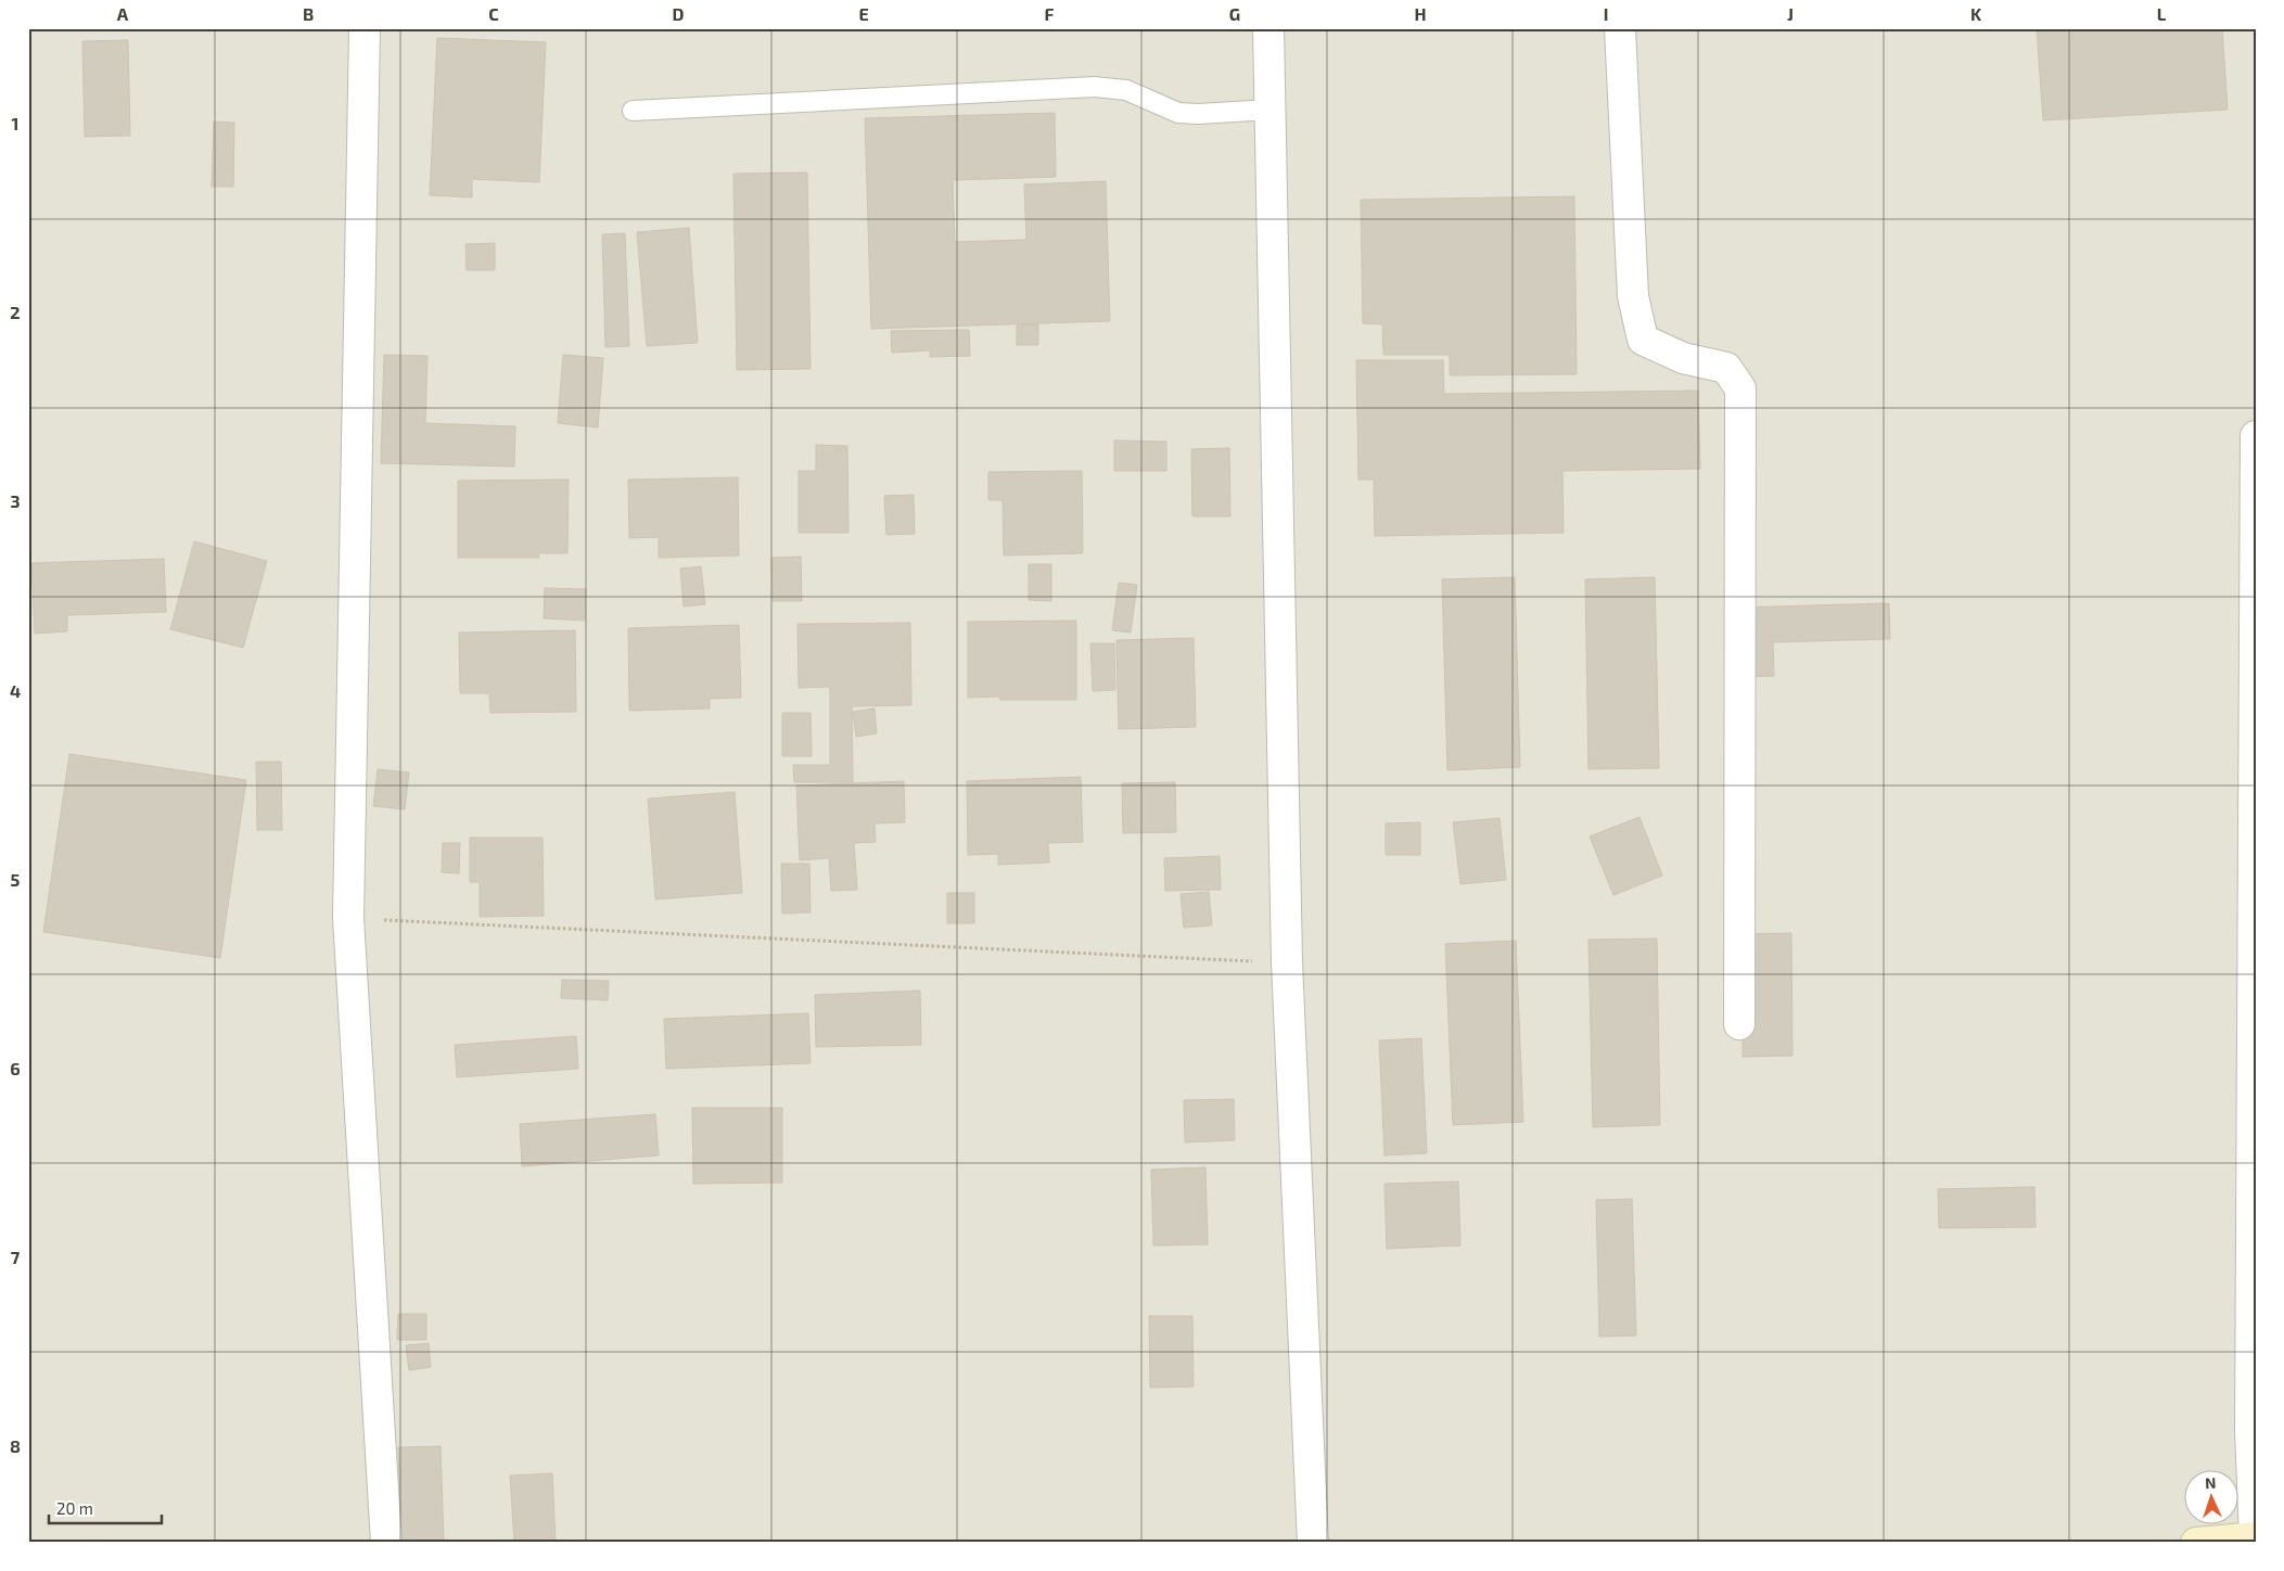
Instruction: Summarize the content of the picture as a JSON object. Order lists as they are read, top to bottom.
{
  "scale_bar": "20 m",
  "north": "top",
  "grid": {
    "columns": [
      "A",
      "B",
      "C",
      "D",
      "E",
      "F",
      "G",
      "H",
      "I",
      "J",
      "K",
      "L"
    ],
    "rows": [
      "1",
      "2",
      "3",
      "4",
      "5",
      "6",
      "7",
      "8"
    ]
  }
}
